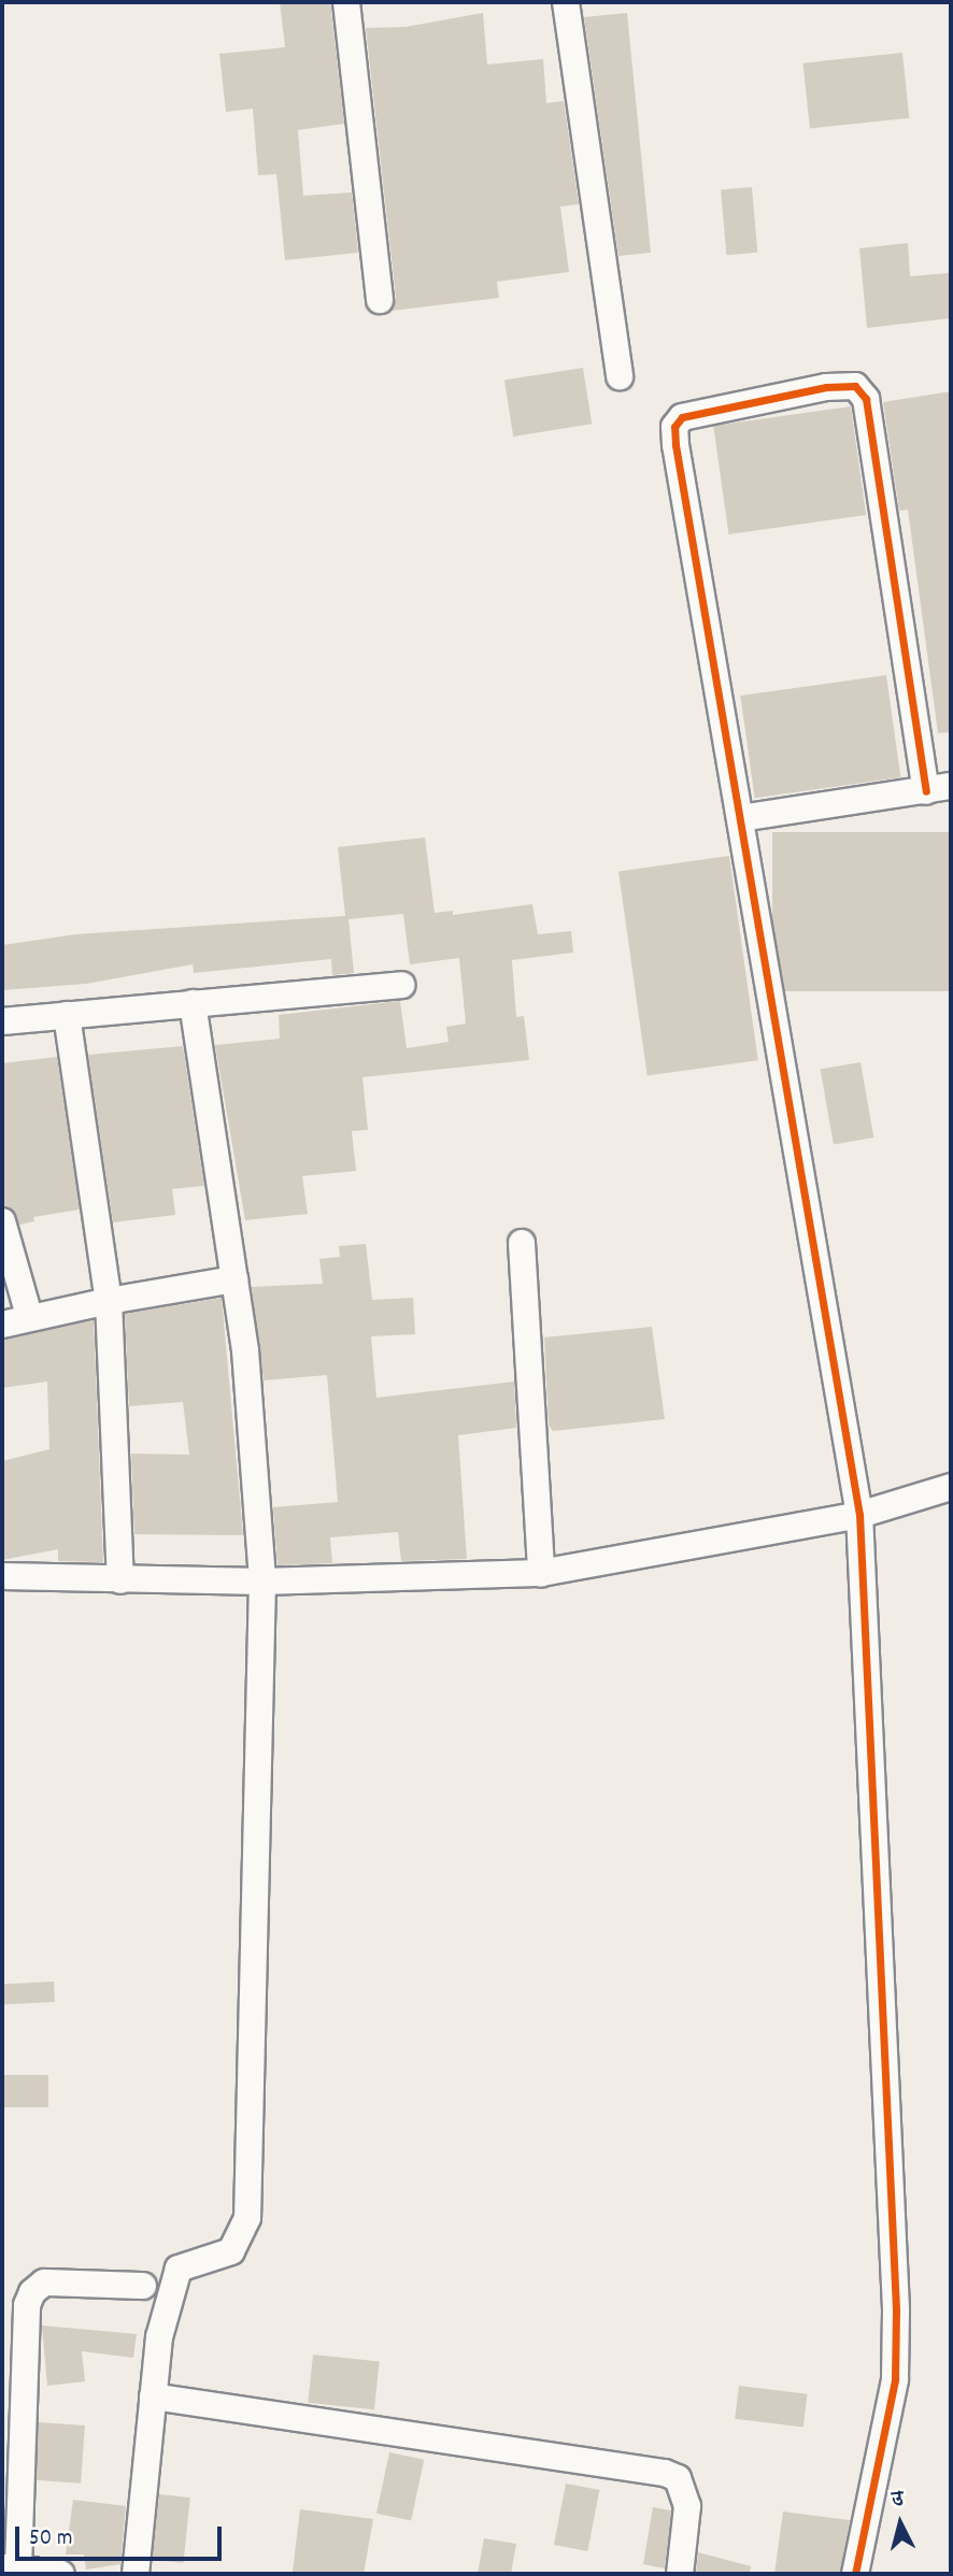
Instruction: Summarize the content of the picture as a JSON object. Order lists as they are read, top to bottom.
{
  "scale_bar": "50 m",
  "north": "top"
}
